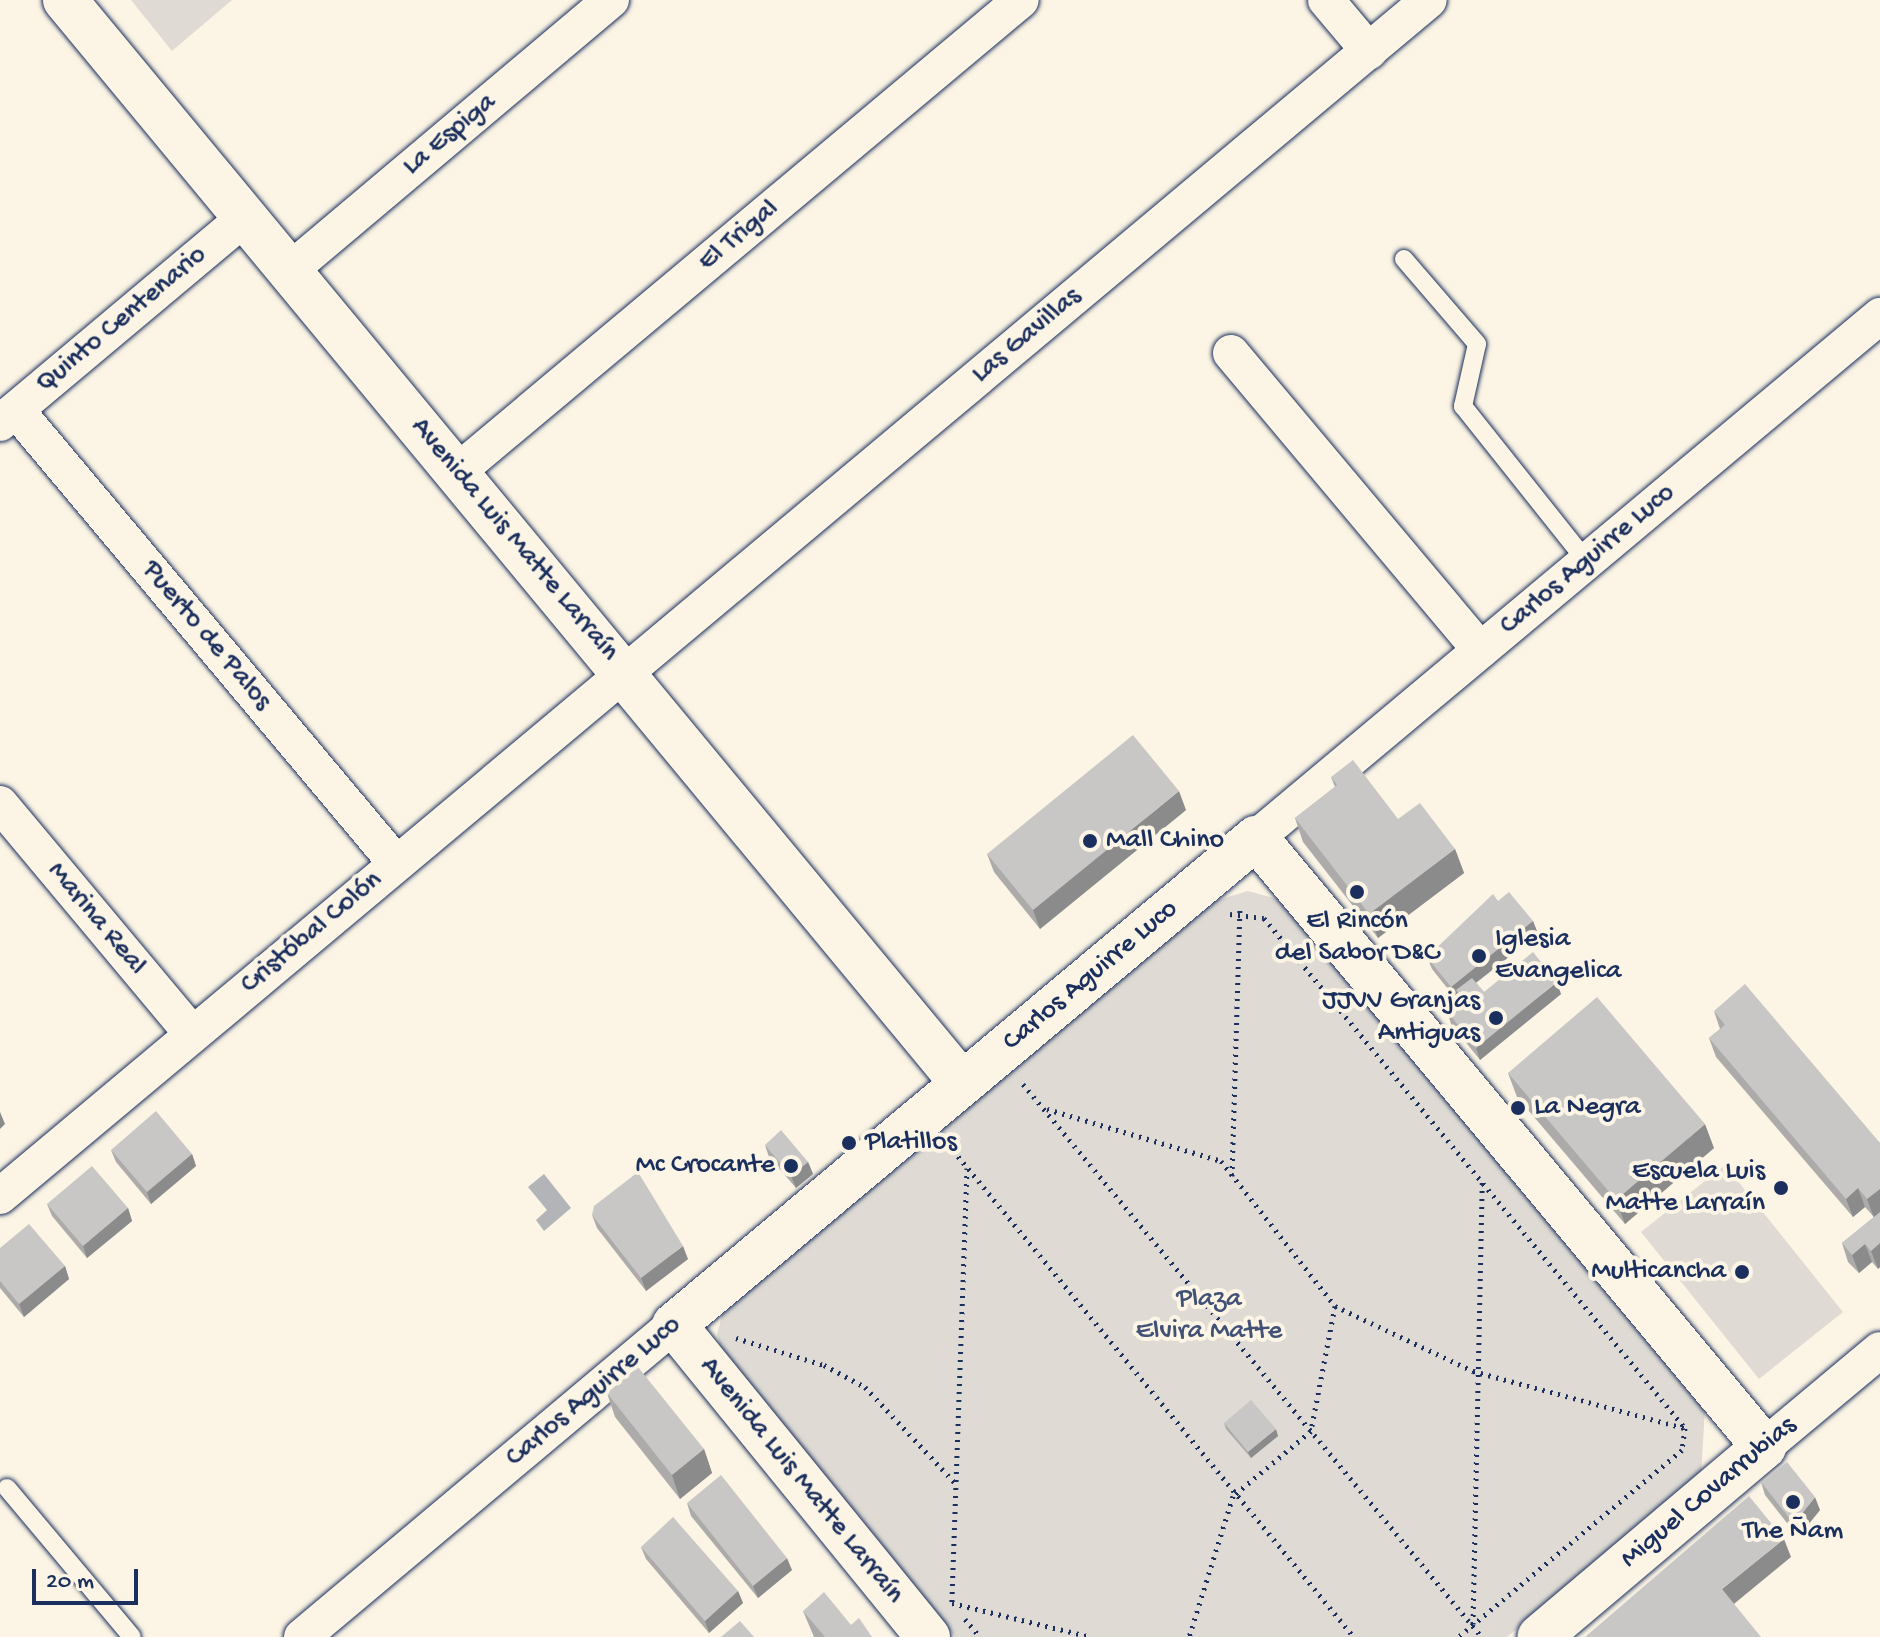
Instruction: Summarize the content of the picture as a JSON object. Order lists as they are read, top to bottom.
{
  "streets": {
    "street": [
      "La Espiga",
      "El Trigal",
      "Quinto Centenario",
      "Las Gavillas",
      "Avenida Luis Matte Larraín",
      "Carlos Aguirre Luco",
      "Puerto de Palos",
      "Marina Real",
      "Cristóbal Colón",
      "Miguel Covarrubias"
    ]
  },
  "crossings": [
    ["La Espiga", "Avenida Luis Matte Larraín"],
    ["El Trigal", "Avenida Luis Matte Larraín"],
    ["Quinto Centenario", "Avenida Luis Matte Larraín"],
    ["Quinto Centenario", "Puerto de Palos"],
    ["Las Gavillas", "Avenida Luis Matte Larraín"],
    ["Las Gavillas", "Cristóbal Colón"],
    ["Avenida Luis Matte Larraín", "Carlos Aguirre Luco"],
    ["Avenida Luis Matte Larraín", "Cristóbal Colón"],
    ["Puerto de Palos", "Cristóbal Colón"],
    ["Marina Real", "Cristóbal Colón"]
  ],
  "parks": ["Plaza Elvira Matte"],
  "places": [
    "Mall Chino",
    "El Rincón del Sabor D&C",
    "Iglesia Evangelica",
    "JJVV Granjas Antiguas",
    "La Negra",
    "Platillos",
    "Mc Crocante",
    "Escuela Luis Matte Larraín",
    "Multicancha",
    "The Ñam"
  ],
  "scale_bar": "20 m"
}
